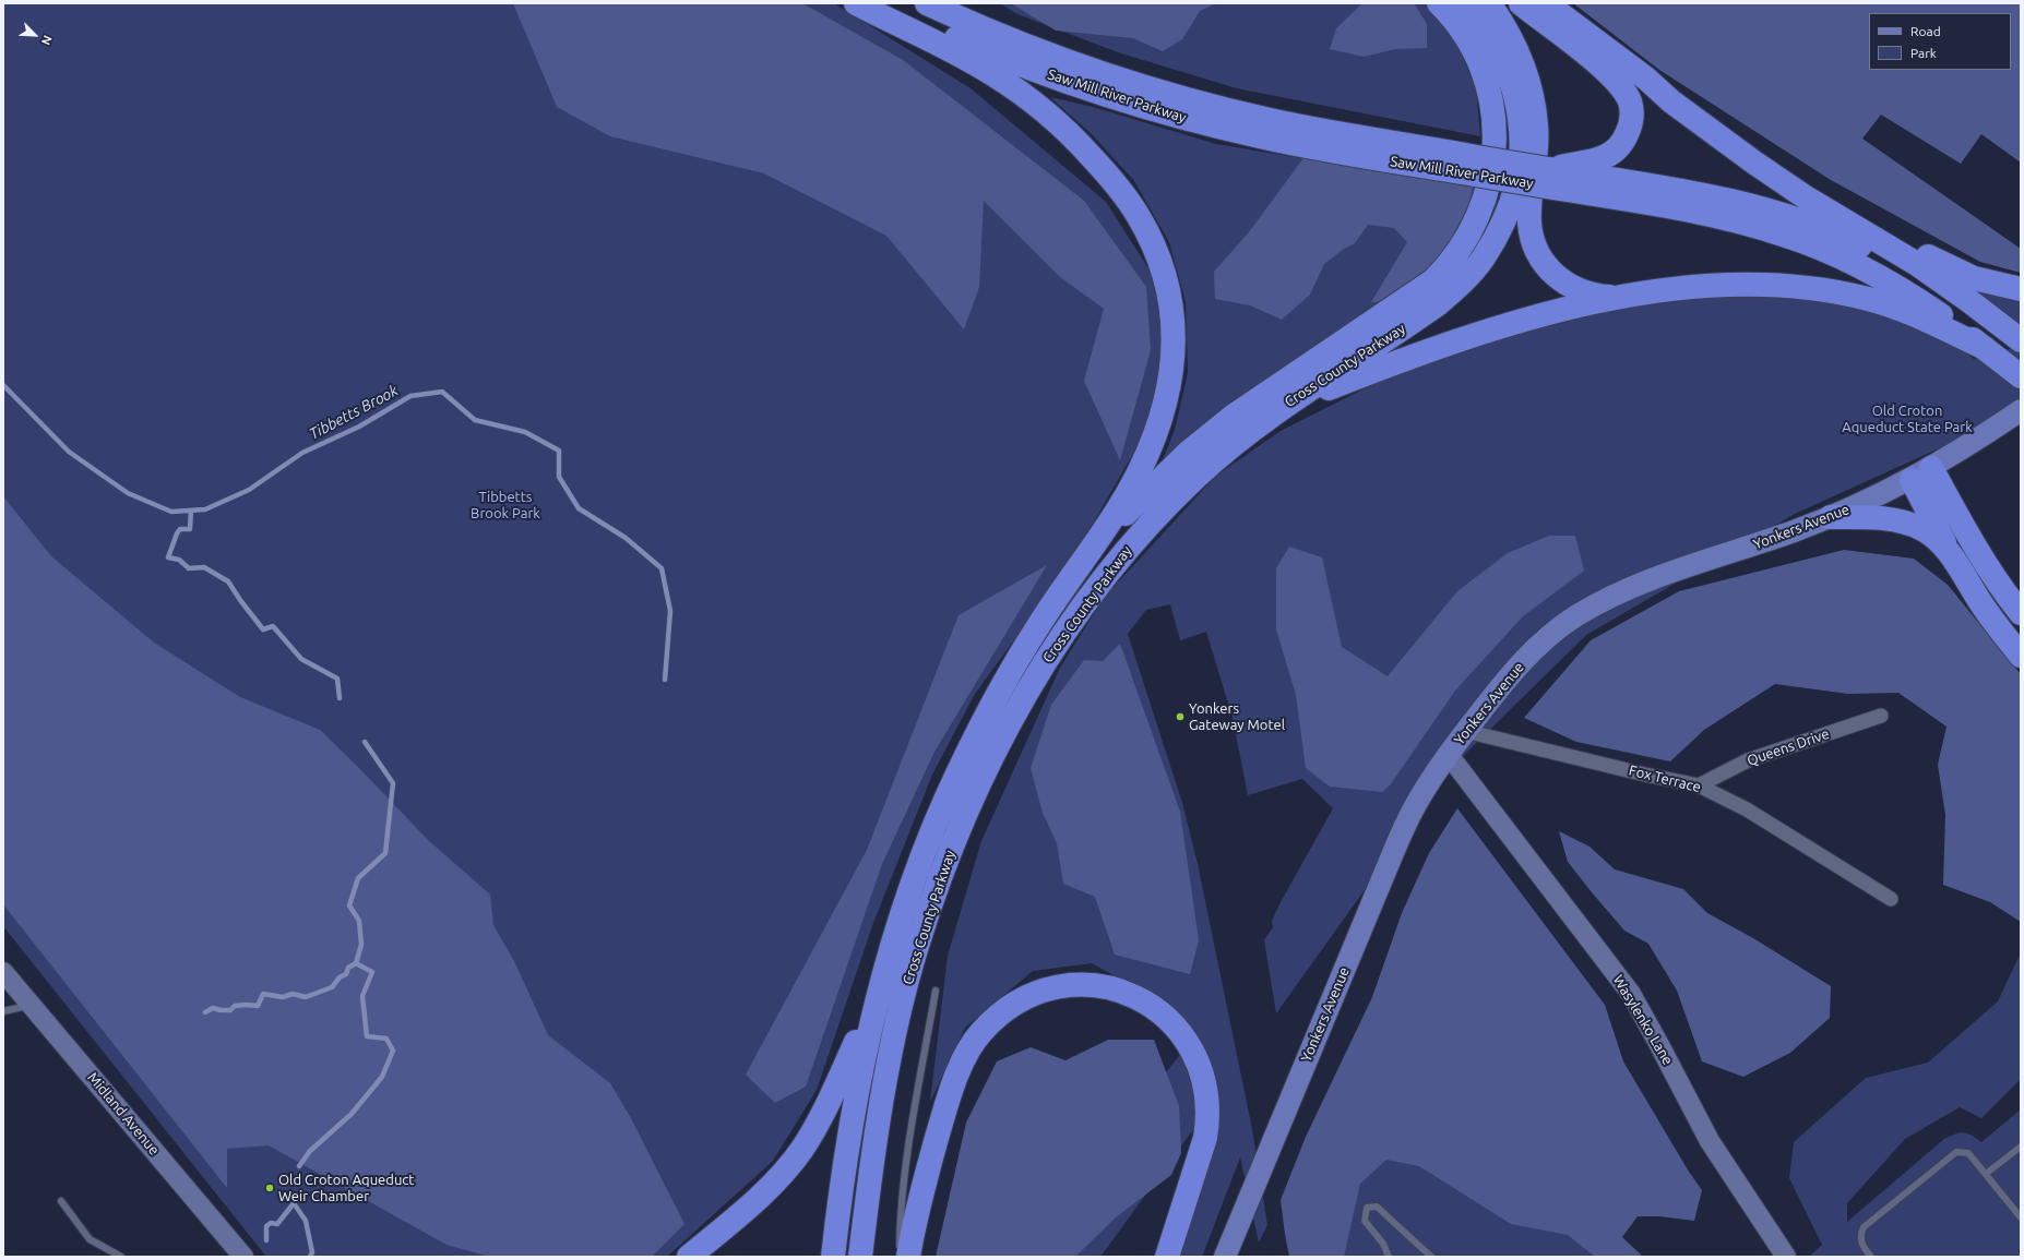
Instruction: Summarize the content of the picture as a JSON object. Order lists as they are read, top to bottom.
{
  "streets": {
    "highway": ["Saw Mill River Parkway", "Cross County Parkway"],
    "main road": ["Yonkers Avenue"],
    "street": [
      "Queens Drive",
      "Fox Terrace",
      "Wasylenko Lane",
      "Midland Avenue"
    ]
  },
  "crossings": [
    ["Yonkers Avenue", "Fox Terrace"],
    ["Yonkers Avenue", "Wasylenko Lane"],
    ["Queens Drive", "Fox Terrace"]
  ],
  "water": ["Tibbetts Brook"],
  "parks": ["Old Croton Aqueduct State Park", "Tibbetts Brook Park"],
  "places": ["Yonkers Gateway Motel", "Old Croton Aqueduct Weir Chamber"],
  "legend": ["Road", "Park"],
  "north": "bottom right"
}
